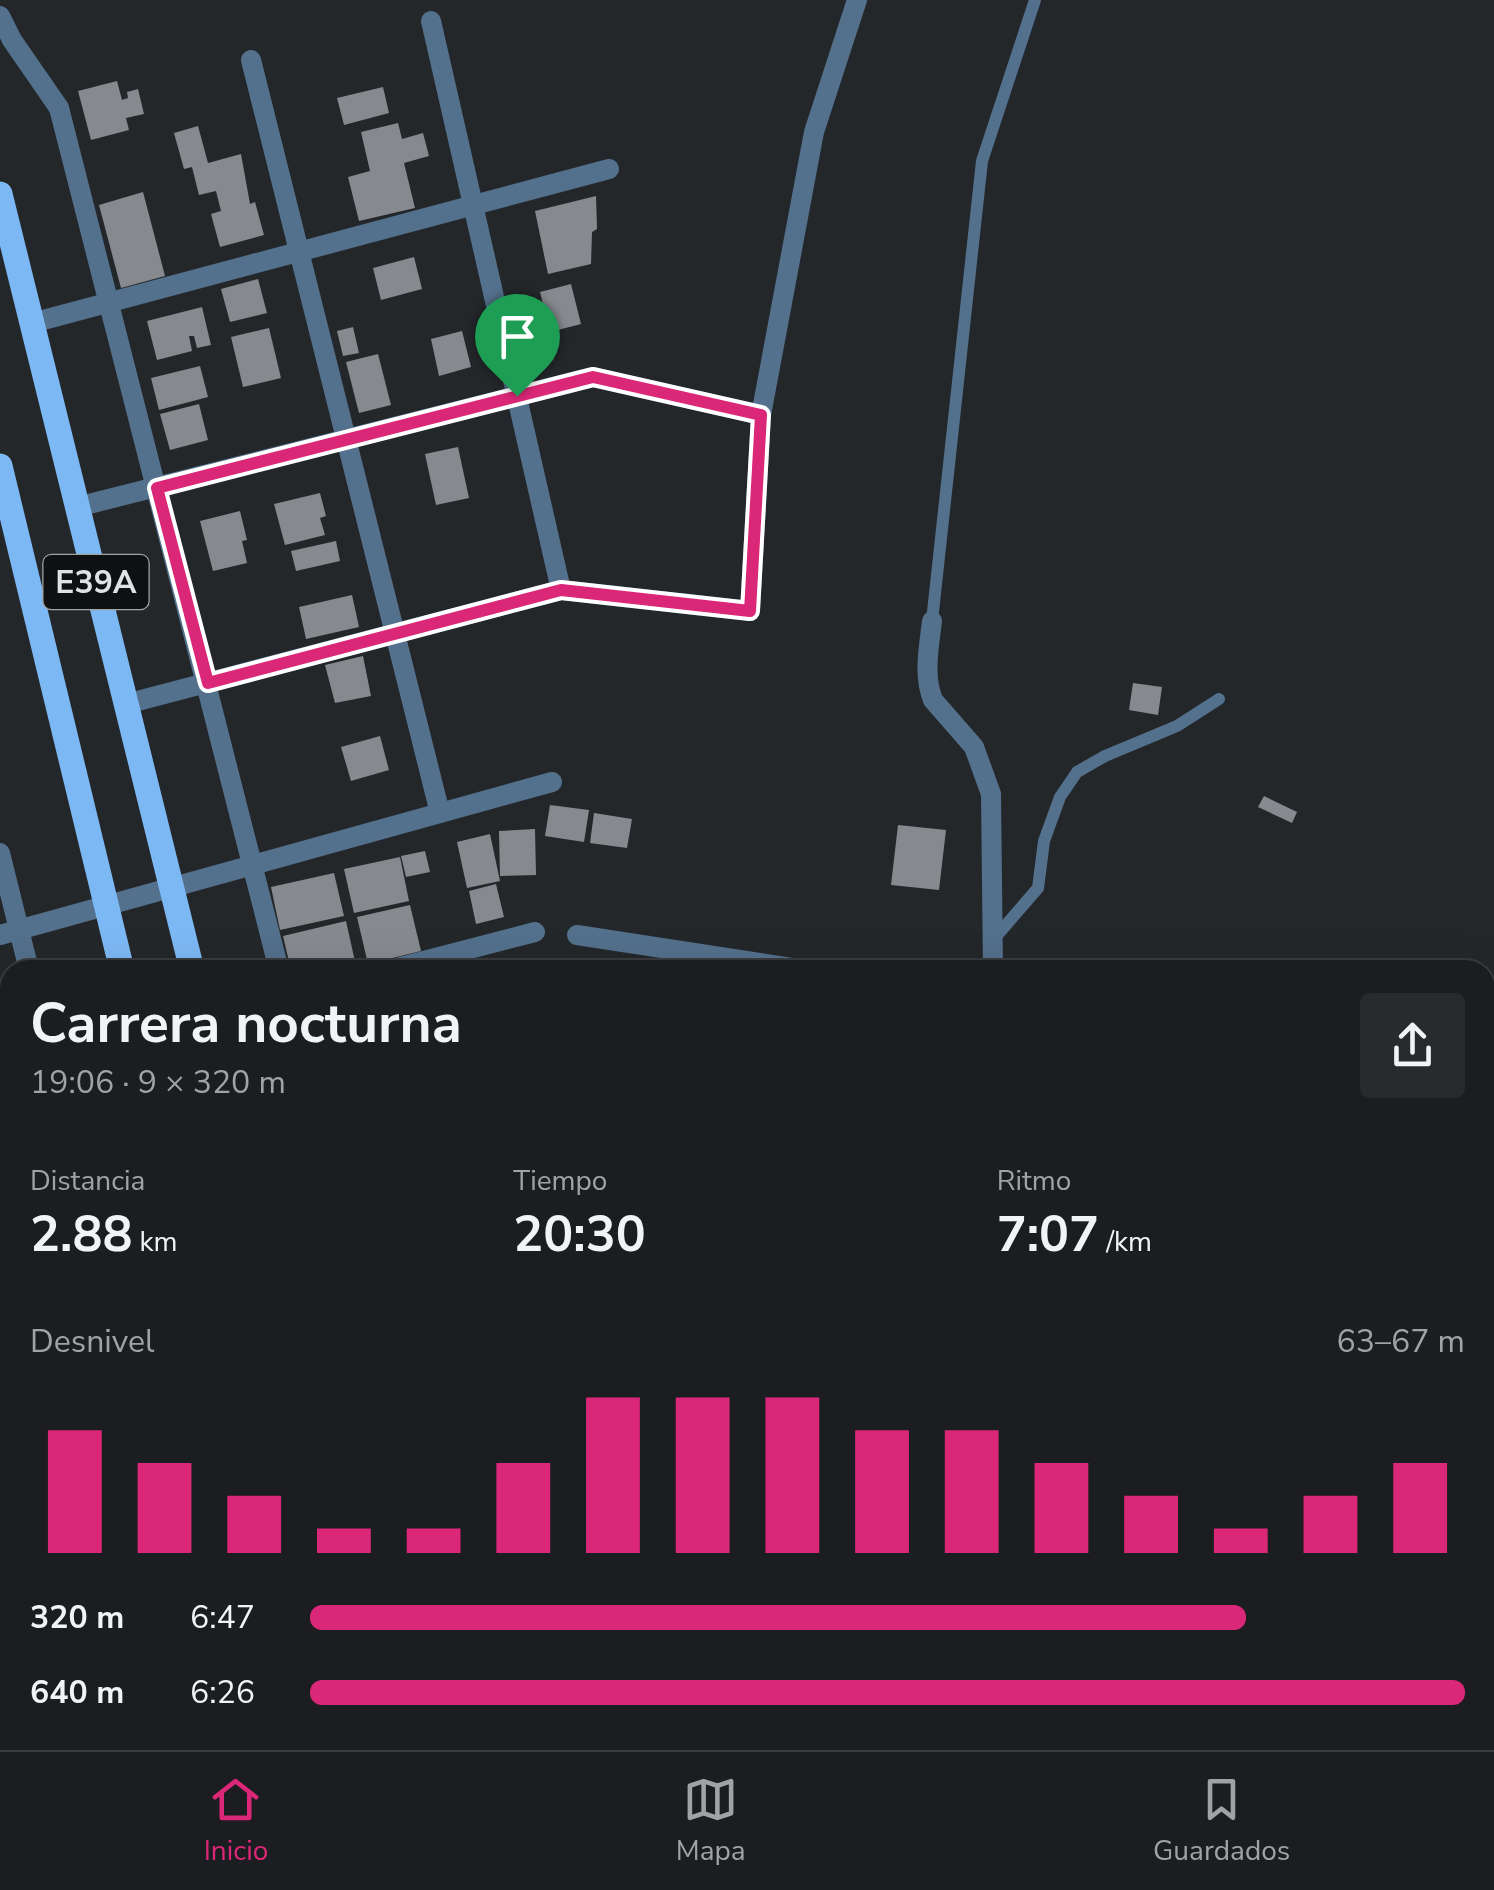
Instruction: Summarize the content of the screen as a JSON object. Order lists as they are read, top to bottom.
{
  "streets": {
    "main road": ["E39A"]
  },
  "page": {
    "heading": ["Carrera nocturna", "19:06 · 9 × 320 m"],
    "stats": [
      ["Distancia", "2.88 km"],
      ["Tiempo", "20:30"],
      ["Ritmo", "7:07 /km"]
    ],
    "chart": ["Desnivel", "63–67 m"],
    "list": [
      {
        "name": "320 m",
        "note": "6:47"
      },
      {
        "name": "640 m",
        "note": "6:26"
      }
    ],
    "tabs": ["Inicio", "Mapa", "Guardados"]
  }
}
